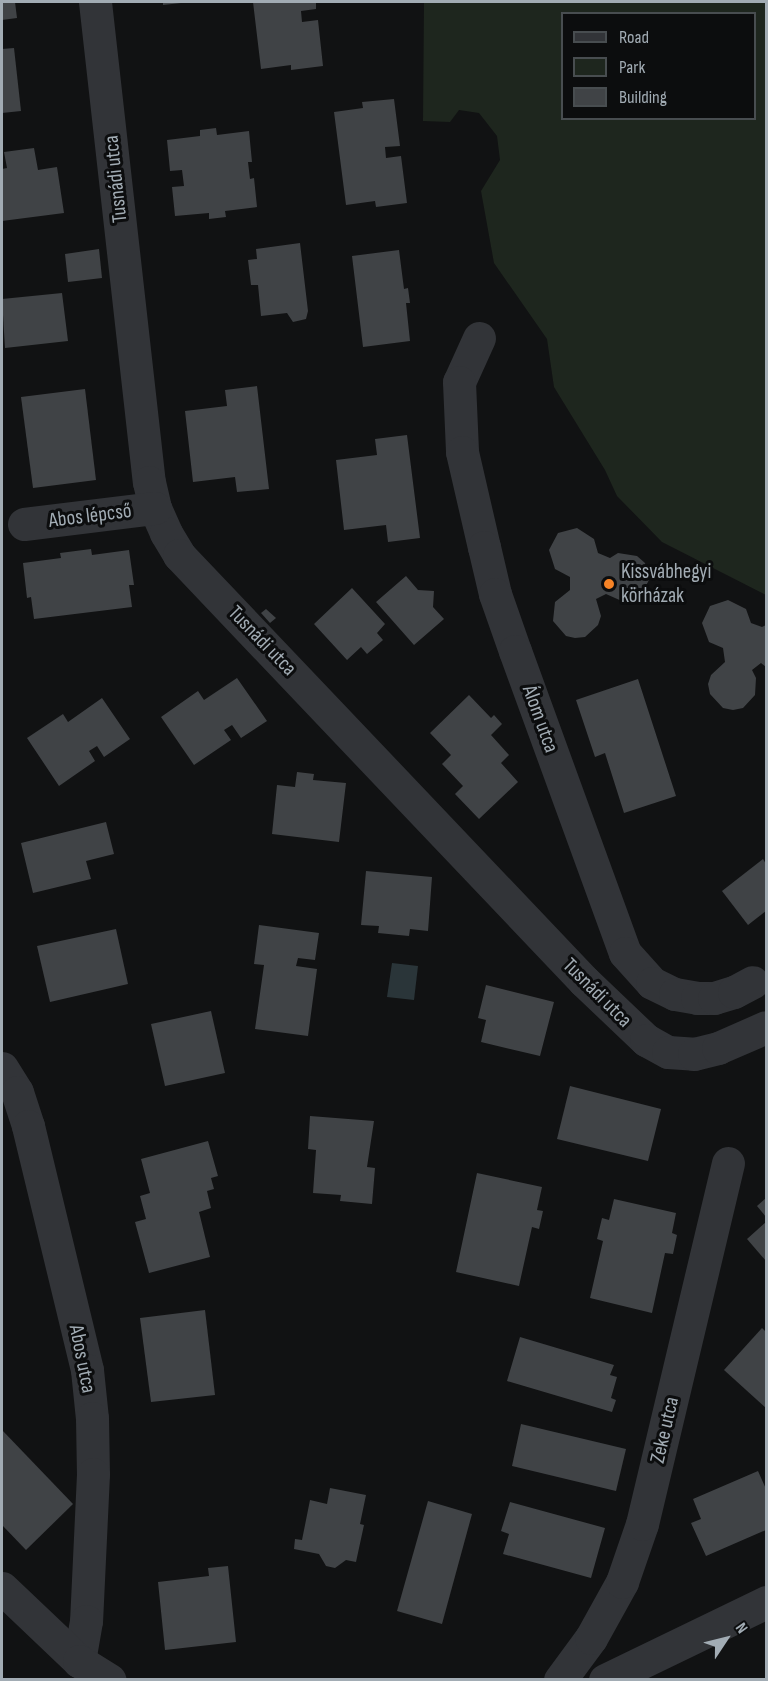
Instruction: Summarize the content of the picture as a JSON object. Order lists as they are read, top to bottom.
{
  "streets": {
    "street": [
      "Tusnádi utca",
      "Abos lépcső",
      "Álom utca",
      "Abos utca",
      "Zeke utca"
    ]
  },
  "crossings": [
    ["Tusnádi utca", "Abos lépcső"]
  ],
  "places": ["Kissvábhegyi körházak"],
  "legend": ["Road", "Park", "Building"],
  "north": "top right"
}
